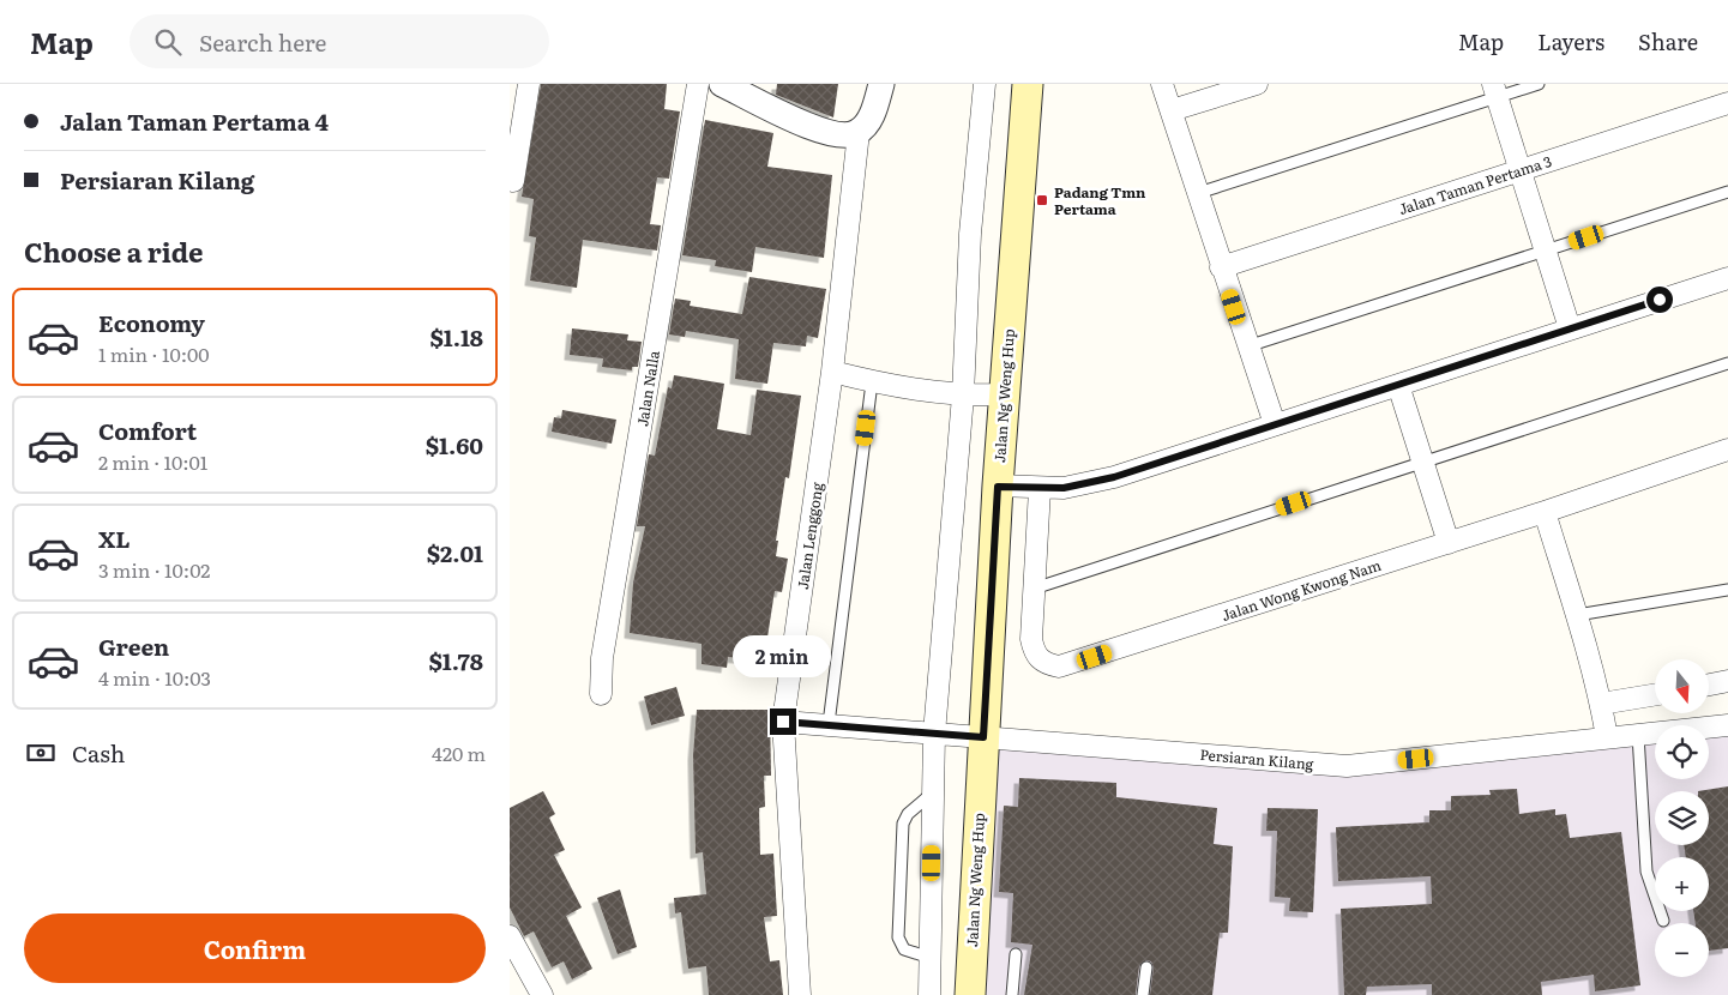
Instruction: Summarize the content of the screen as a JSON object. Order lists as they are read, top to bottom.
{
  "streets": {
    "main road": ["Jalan Ng Weng Hup"],
    "street": [
      "Jalan Taman Pertama 3",
      "Jalan Nalla",
      "Jalan Lenggong",
      "Jalan Wong Kwong Nam",
      "Persiaran Kilang"
    ]
  },
  "crossings": [
    ["Jalan Ng Weng Hup", "Persiaran Kilang"],
    ["Jalan Lenggong", "Persiaran Kilang"]
  ],
  "places": {
    "transit": ["Padang Tmn Pertama"]
  },
  "north": "bottom",
  "page": {
    "header": "Map",
    "search": "Search here",
    "nav": ["Map", "Layers", "Share"],
    "banner": ["Jalan Taman Pertama 4", "Persiaran Kilang"],
    "heading": "Choose a ride",
    "list": [
      {
        "name": "Economy",
        "note": "1 min · 10:00",
        "value": "$1.18"
      },
      {
        "name": "Comfort",
        "note": "2 min · 10:01",
        "value": "$1.60"
      },
      {
        "name": "XL",
        "note": "3 min · 10:02",
        "value": "$2.01"
      },
      {
        "name": "Green",
        "note": "4 min · 10:03",
        "value": "$1.78"
      }
    ],
    "bubble": "2 min",
    "map_buttons": ["+", "−"],
    "pay": ["Cash", "420 m"],
    "buttons": "Confirm"
  }
}
